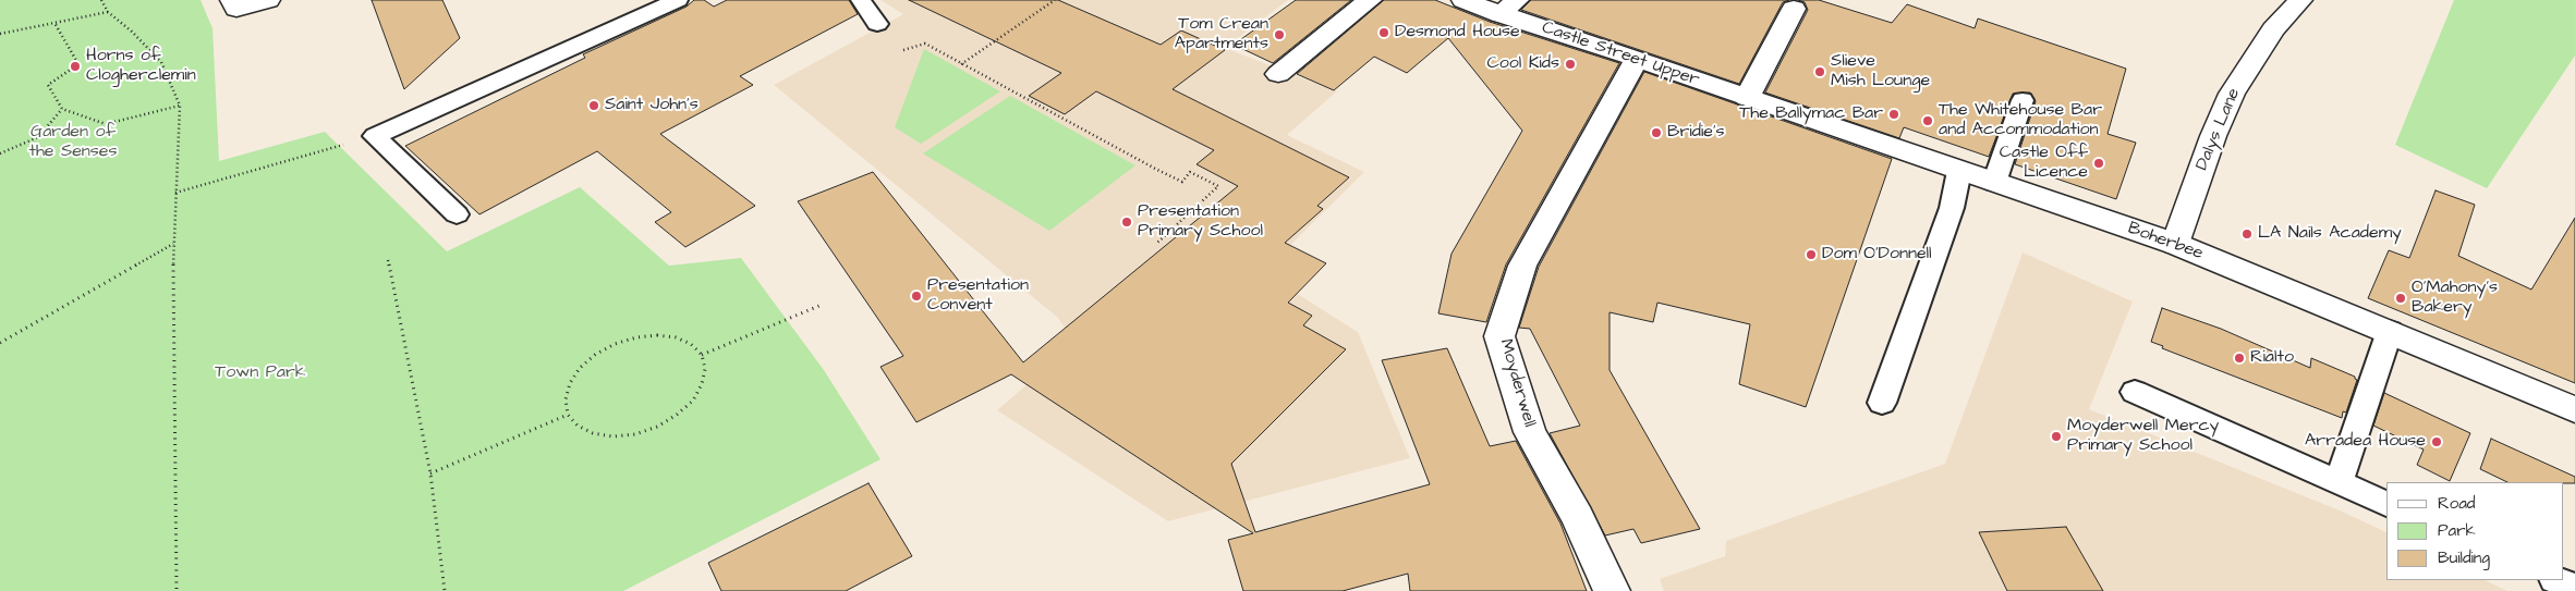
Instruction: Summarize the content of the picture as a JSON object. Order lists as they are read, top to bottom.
{
  "streets": {
    "main road": [
      "Castle Street Upper",
      "Dalys Lane",
      "Boherbee",
      "Moyderwell"
    ]
  },
  "crossings": [
    ["Castle Street Upper", "Boherbee"],
    ["Castle Street Upper", "Moyderwell"],
    ["Dalys Lane", "Boherbee"]
  ],
  "parks": ["Garden of the Senses", "Town Park"],
  "places": [
    "Desmond House",
    "Tom Crean Apartments",
    "Cool Kids",
    "Horns of Clogherclemin",
    "Slieve Mish Lounge",
    "Saint John's",
    "The Ballymac Bar",
    "The Whitehouse Bar and Accommodation",
    "Bridie's",
    "Castle Off Licence",
    "Presentation Primary School",
    "LA Nails Academy",
    "Dom O'Donnell",
    "Presentation Convent",
    "O'Mahony's Bakery",
    "Rialto",
    "Moyderwell Mercy Primary School",
    "Arradea House"
  ],
  "legend": ["Road", "Park", "Building"]
}
